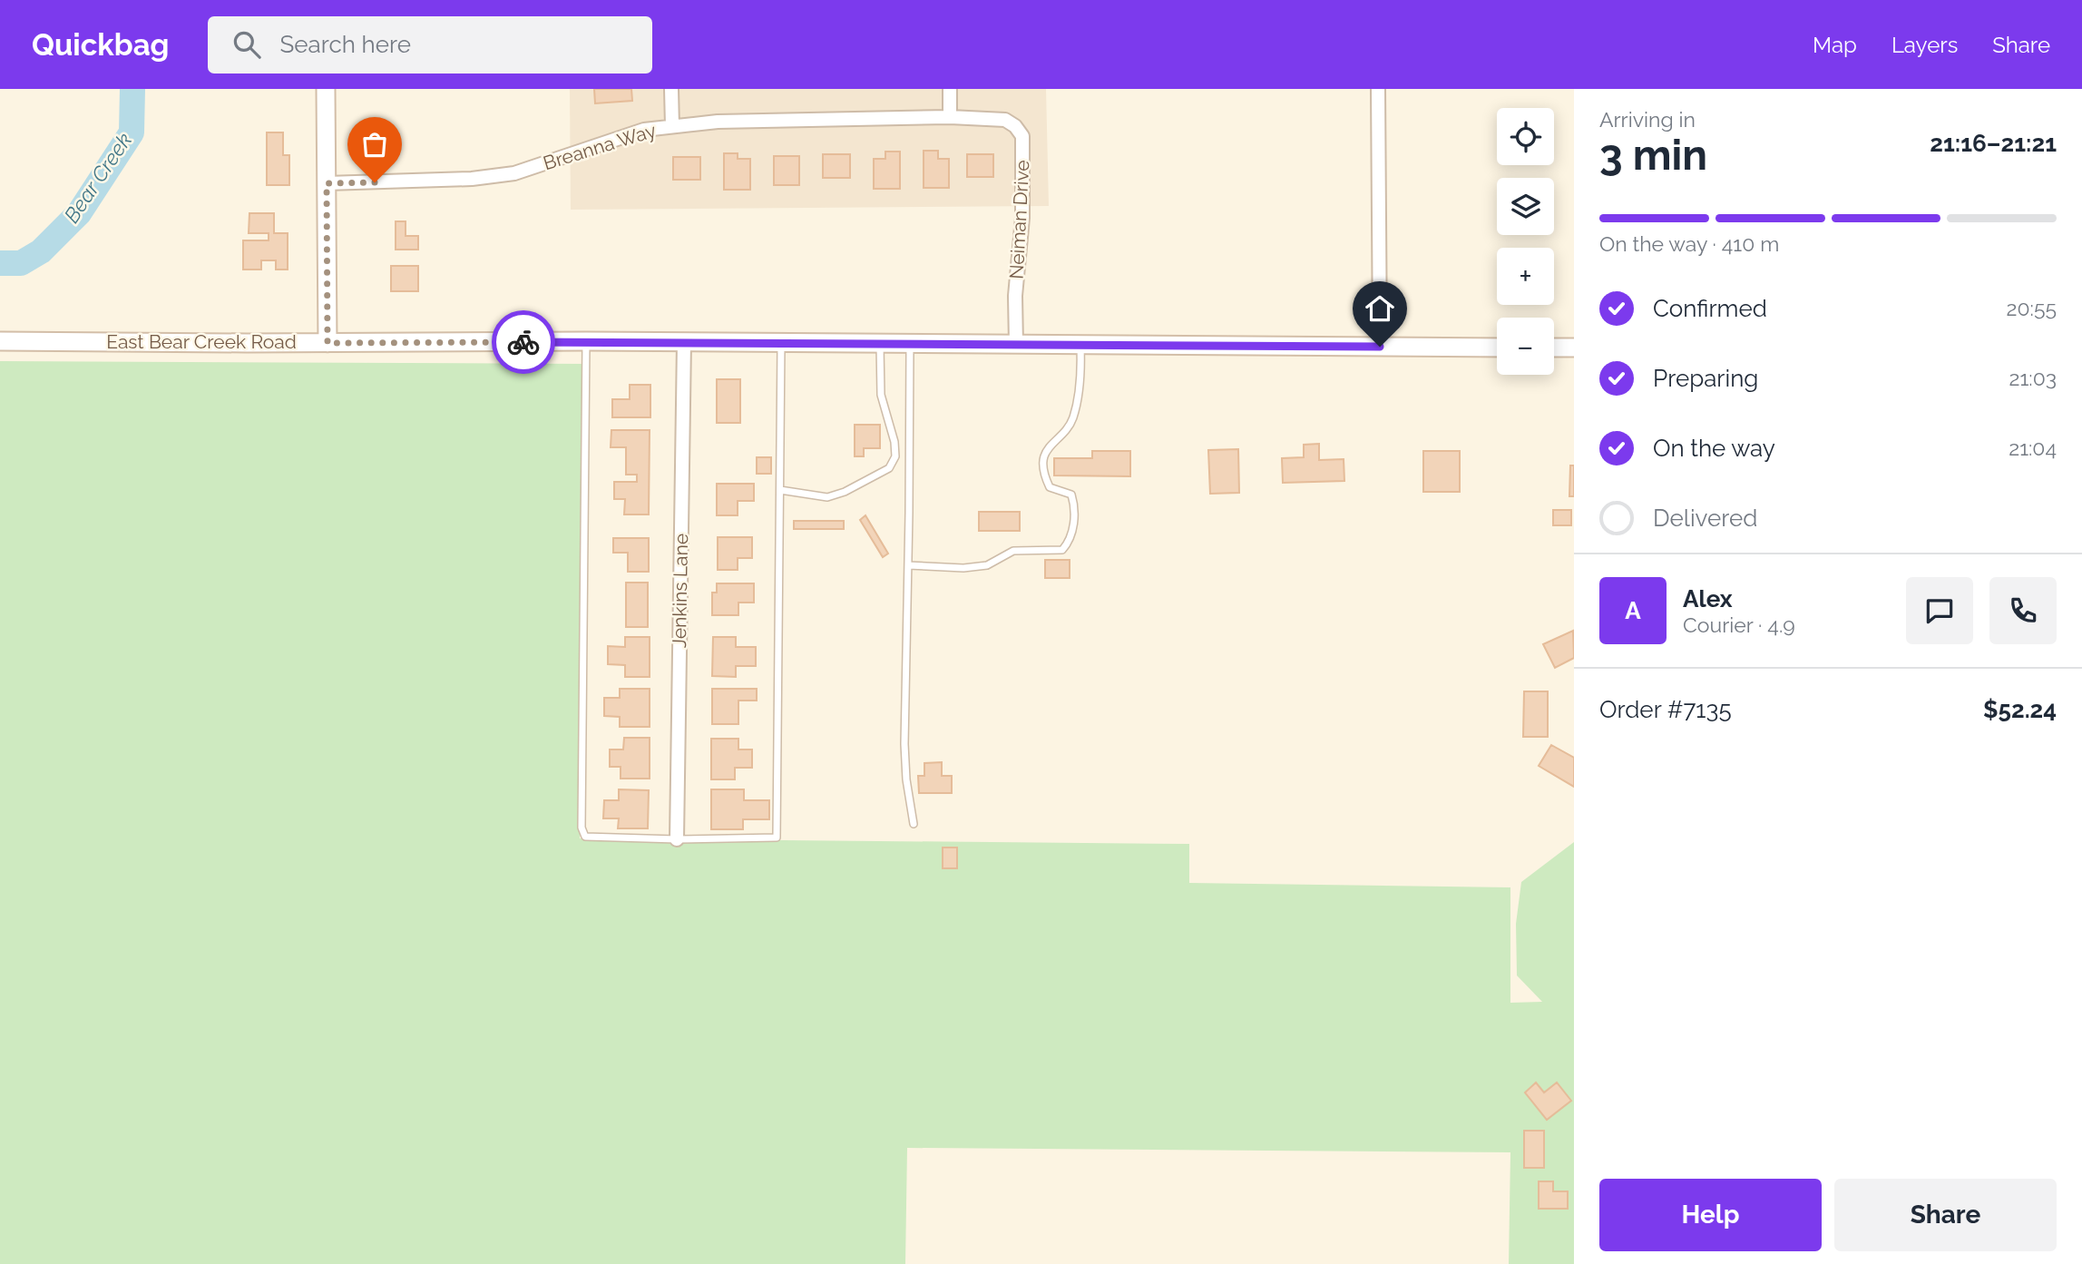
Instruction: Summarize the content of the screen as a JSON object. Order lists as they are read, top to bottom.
{
  "streets": {
    "main road": ["East Bear Creek Road"],
    "street": ["Breanna Way", "Neiman Drive", "Jenkins Lane"]
  },
  "crossings": [
    ["Breanna Way", "Neiman Drive"],
    ["Neiman Drive", "East Bear Creek Road"],
    ["East Bear Creek Road", "Jenkins Lane"]
  ],
  "water": ["Bear Creek"],
  "page": {
    "header": "Quickbag",
    "search": "Search here",
    "nav": ["Map", "Layers", "Share"],
    "heading": ["3 min", "Arriving in", "21:16–21:21"],
    "panel": [
      "Alex",
      "Courier · 4.9",
      "Order #7135",
      "$52.24"
    ],
    "map_buttons": ["+", "−"],
    "bar": "On the way · 410 m",
    "list": [
      ["Confirmed", "20:55"],
      ["Preparing", "21:03"],
      ["On the way", "21:04"],
      "Delivered"
    ],
    "round": "A",
    "buttons": ["Help", "Share"]
  }
}
